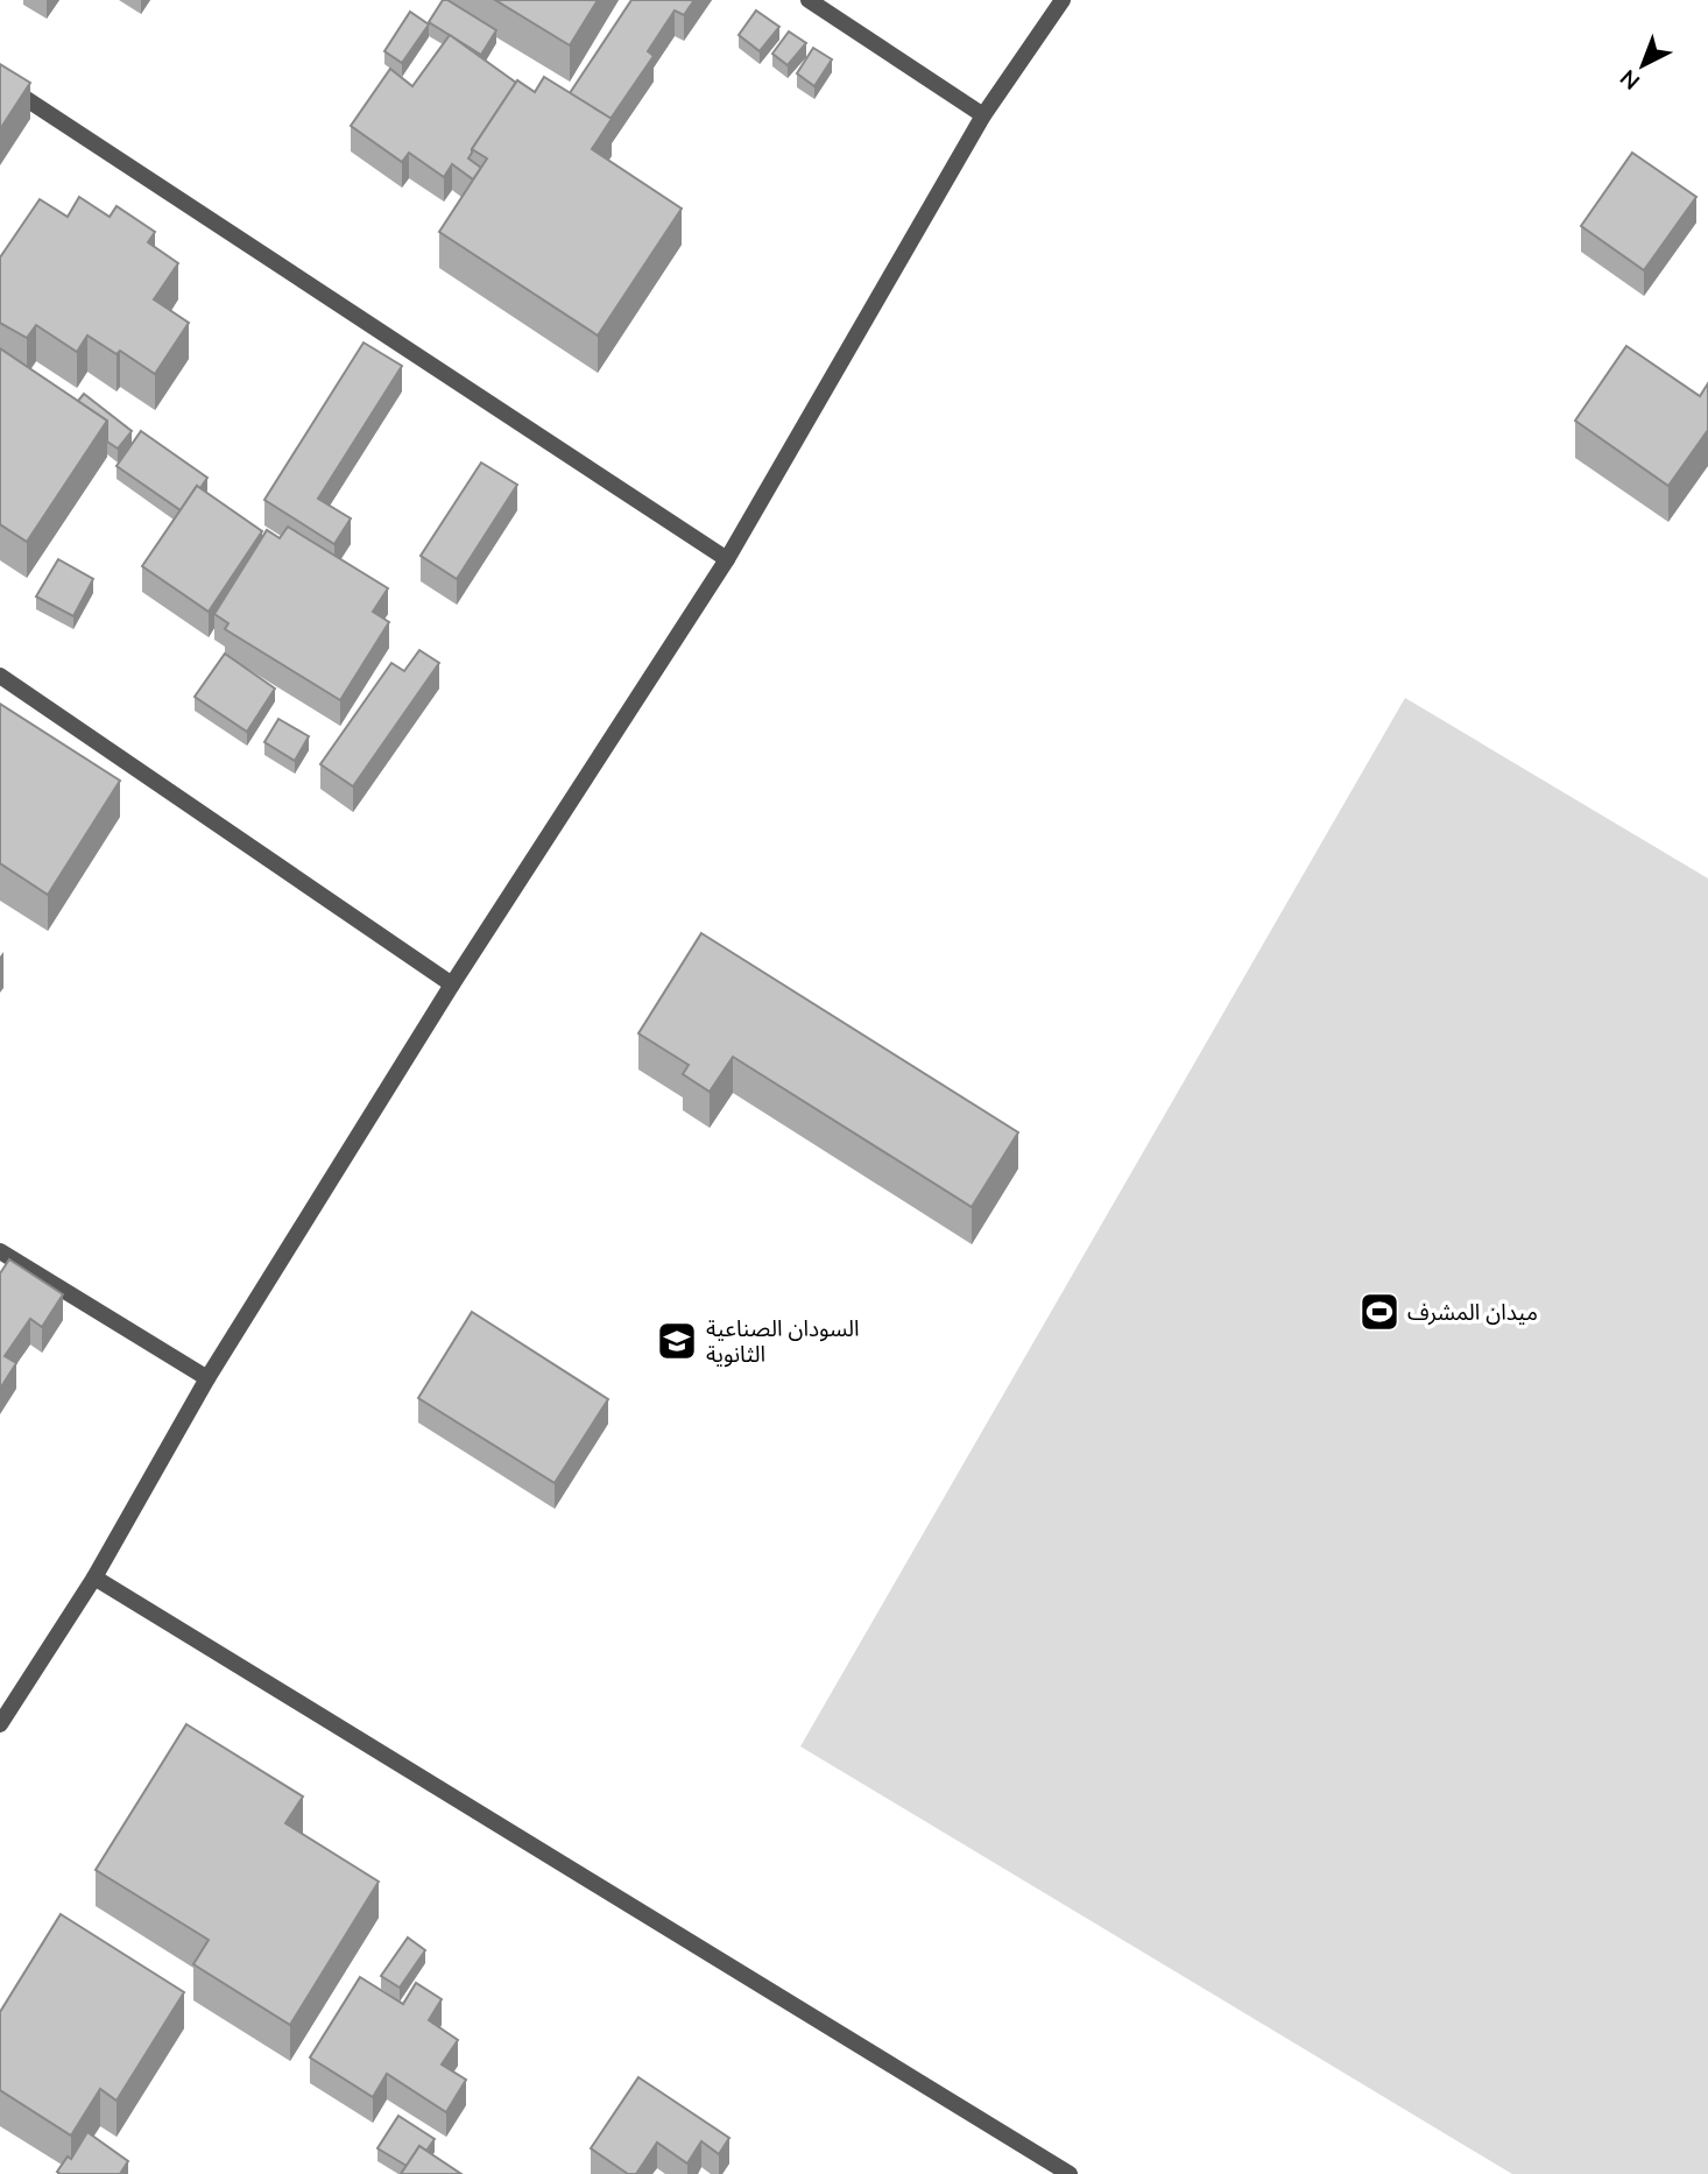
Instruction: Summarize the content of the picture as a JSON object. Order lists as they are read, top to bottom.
{
  "places": {
    "sports": ["ميدان المشرف"],
    "school or university": ["السودان الصناعية الثانوية"]
  },
  "north": "bottom left"
}
